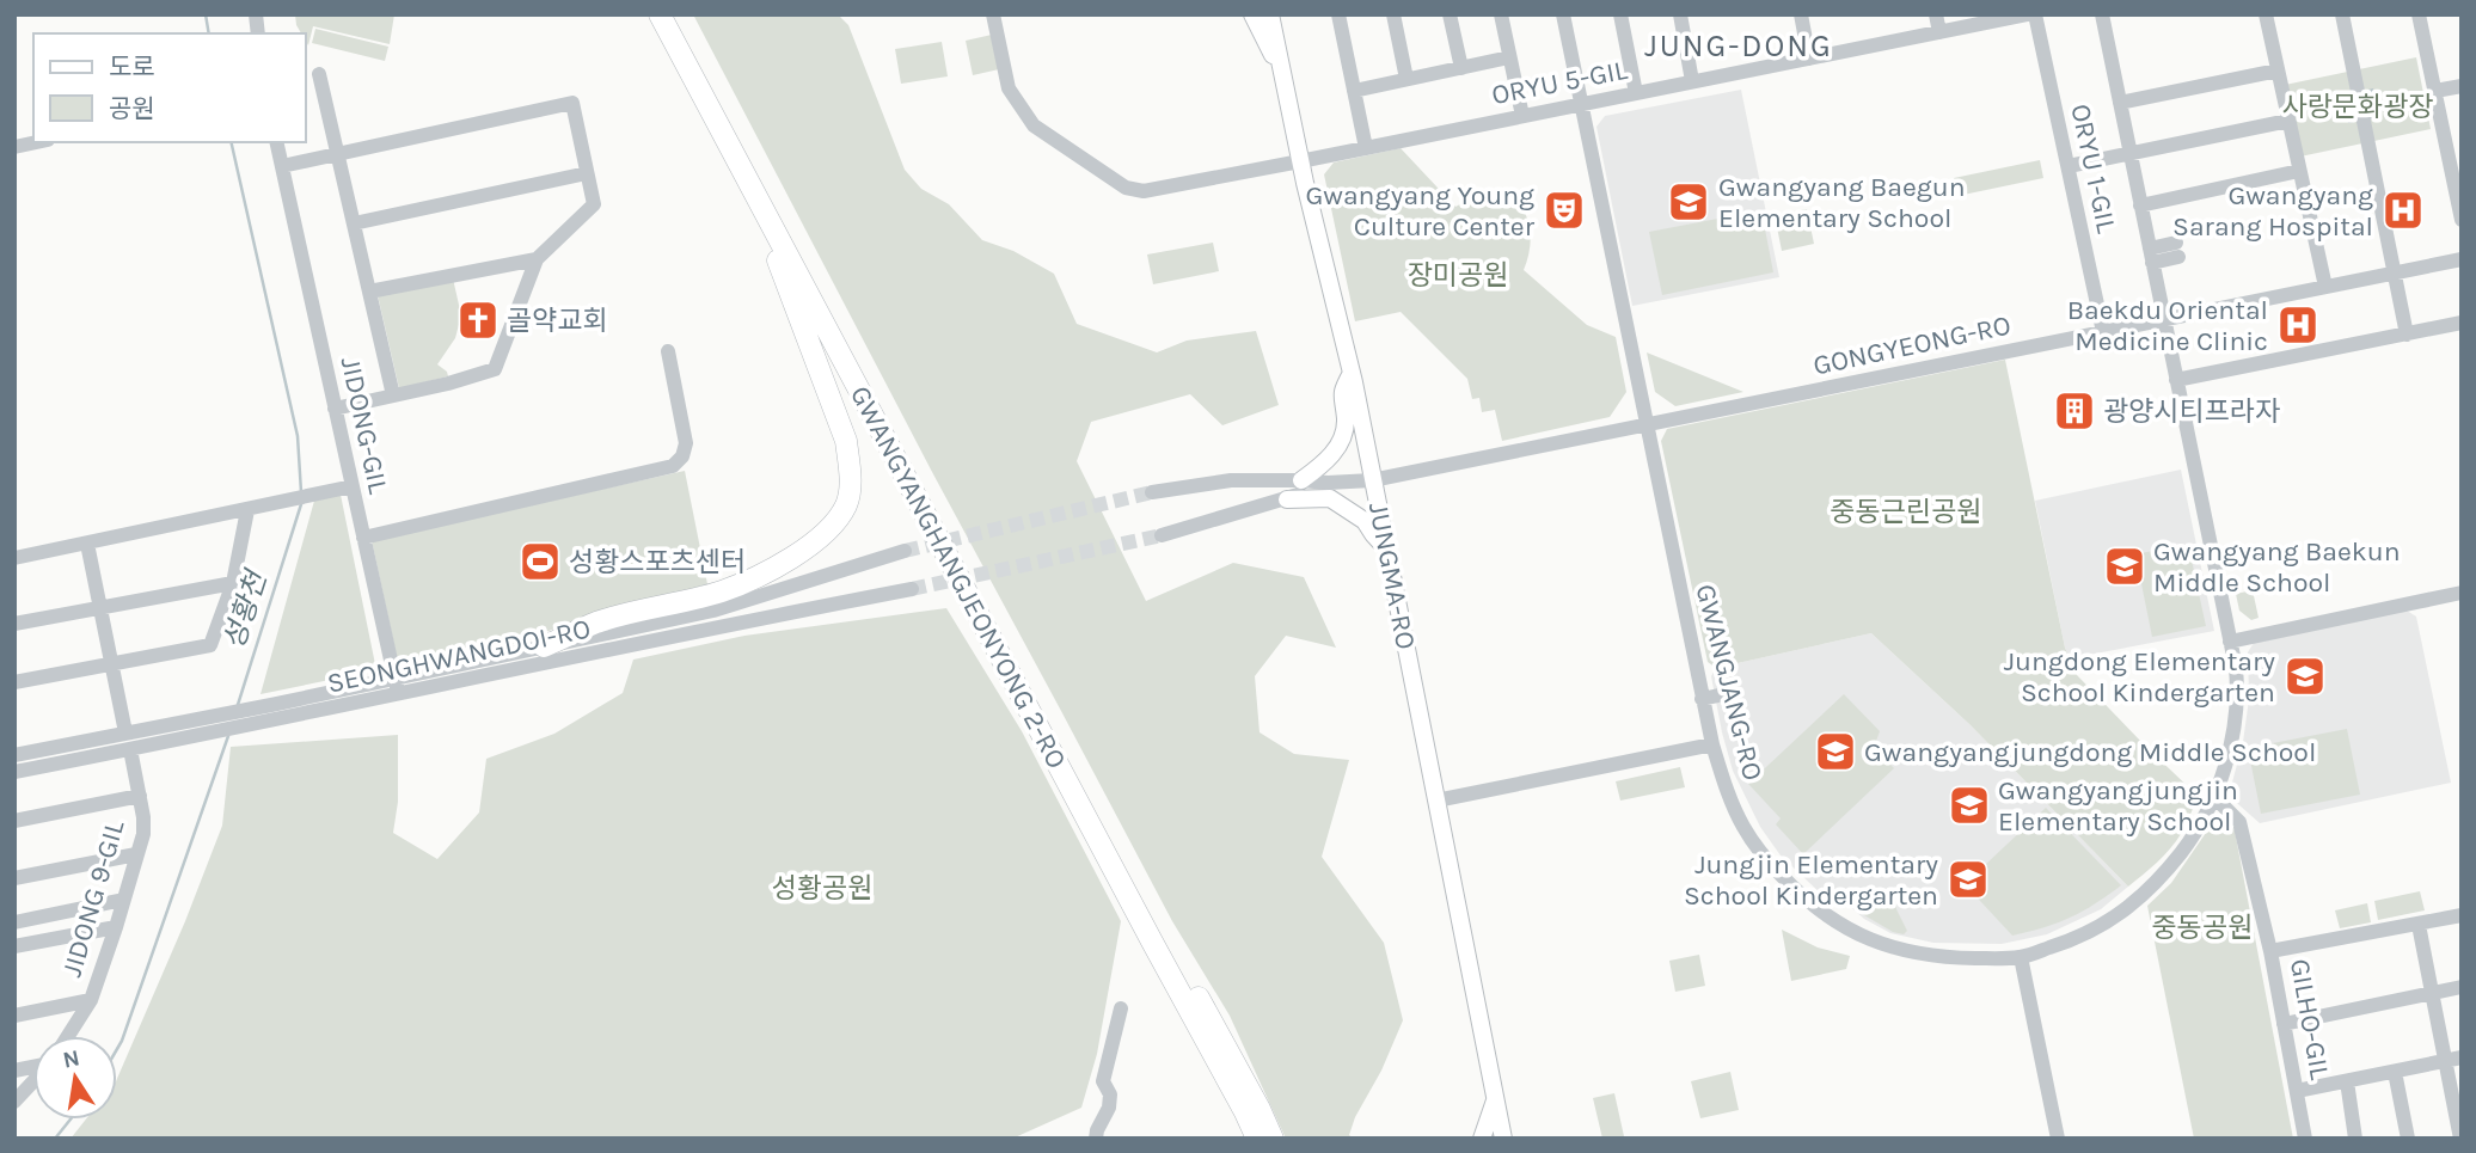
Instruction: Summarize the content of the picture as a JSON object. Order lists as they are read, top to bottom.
{
  "streets": {
    "highway": ["GWANGYANGHANGJEONYONG 2-RO"],
    "main road": ["JUNGMA-RO"],
    "street": [
      "ORYU 5-GIL",
      "ORYU 1-GIL",
      "GONGYEONG-RO",
      "JIDONG-GIL",
      "SEONGHWANGDOI-RO",
      "GWANGJANG-RO",
      "JIDONG 9-GIL",
      "GILHO-GIL"
    ]
  },
  "crossings": [
    ["ORYU 5-GIL", "JUNGMA-RO"],
    ["ORYU 5-GIL", "GWANGJANG-RO"],
    ["ORYU 1-GIL", "GONGYEONG-RO"],
    ["GONGYEONG-RO", "JUNGMA-RO"],
    ["GONGYEONG-RO", "GWANGJANG-RO"],
    ["JIDONG-GIL", "SEONGHWANGDOI-RO"],
    ["SEONGHWANGDOI-RO", "JIDONG 9-GIL"]
  ],
  "districts": ["JUNG-DONG"],
  "water": ["성황천"],
  "parks": [
    "사랑문화광장",
    "장미공원",
    "중동근린공원",
    "성황공원",
    "중동공원"
  ],
  "places": {
    "school or university": [
      "Gwangyang Baegun Elementary School",
      "Gwangyang Baekun Middle School",
      "Jungdong Elementary School Kindergarten",
      "Gwangyangjungdong Middle School",
      "Gwangyangjungjin Elementary School",
      "Jungjin Elementary School Kindergarten"
    ],
    "theatre": ["Gwangyang Young Culture Center"],
    "hospital": ["Gwangyang Sarang Hospital", "Baekdu Oriental Medicine Clinic"],
    "church": ["골약교회"],
    "building": ["광양시티프라자"],
    "sports": ["성황스포츠센터"]
  },
  "legend": ["도로", "공원"],
  "north": "top"
}
